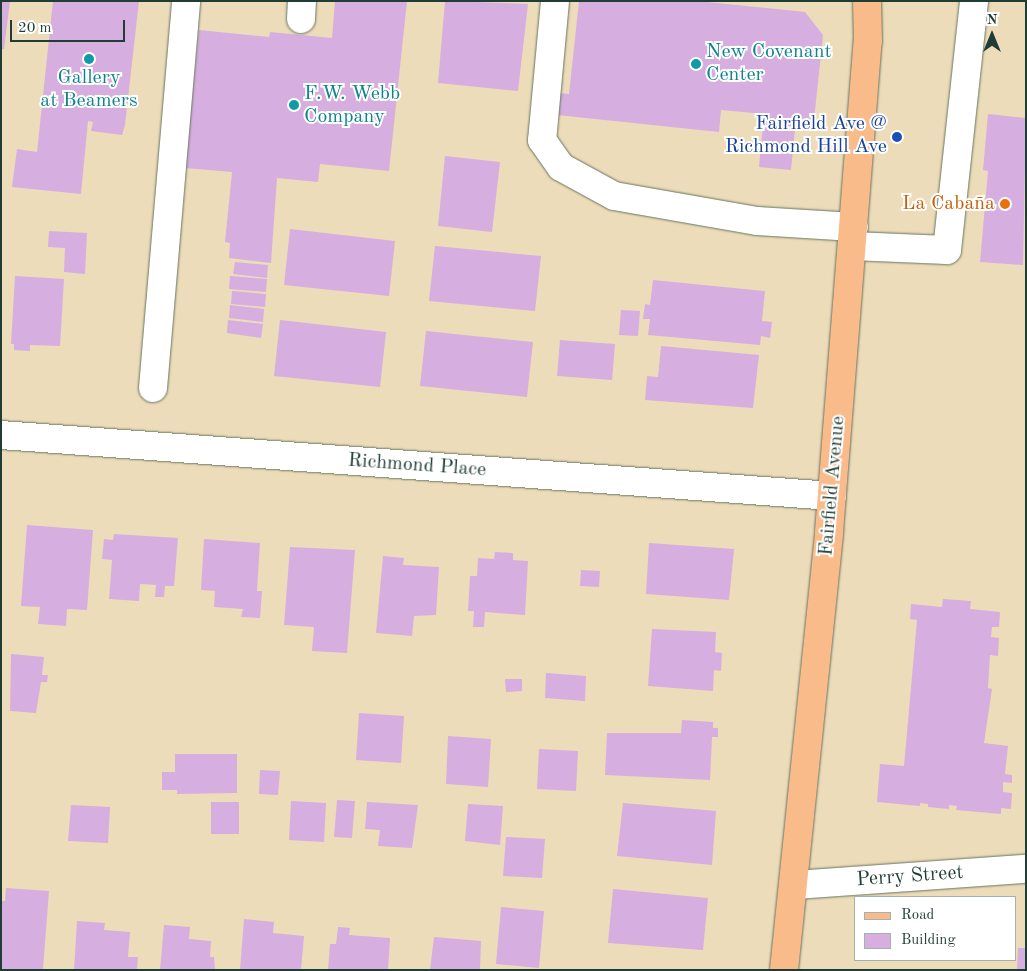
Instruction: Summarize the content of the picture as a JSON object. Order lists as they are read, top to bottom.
{
  "streets": {
    "main road": ["Fairfield Avenue"],
    "street": ["Richmond Place", "Perry Street"]
  },
  "crossings": [
    ["Richmond Place", "Fairfield Avenue"],
    ["Fairfield Avenue", "Perry Street"]
  ],
  "places": [
    "Gallery at Beamers",
    "New Covenant Center",
    "F.W. Webb Company",
    "Fairfield Ave @ Richmond Hill Ave",
    "La Cabaña"
  ],
  "legend": ["Road", "Building"],
  "scale_bar": "20 m",
  "north": "top"
}
